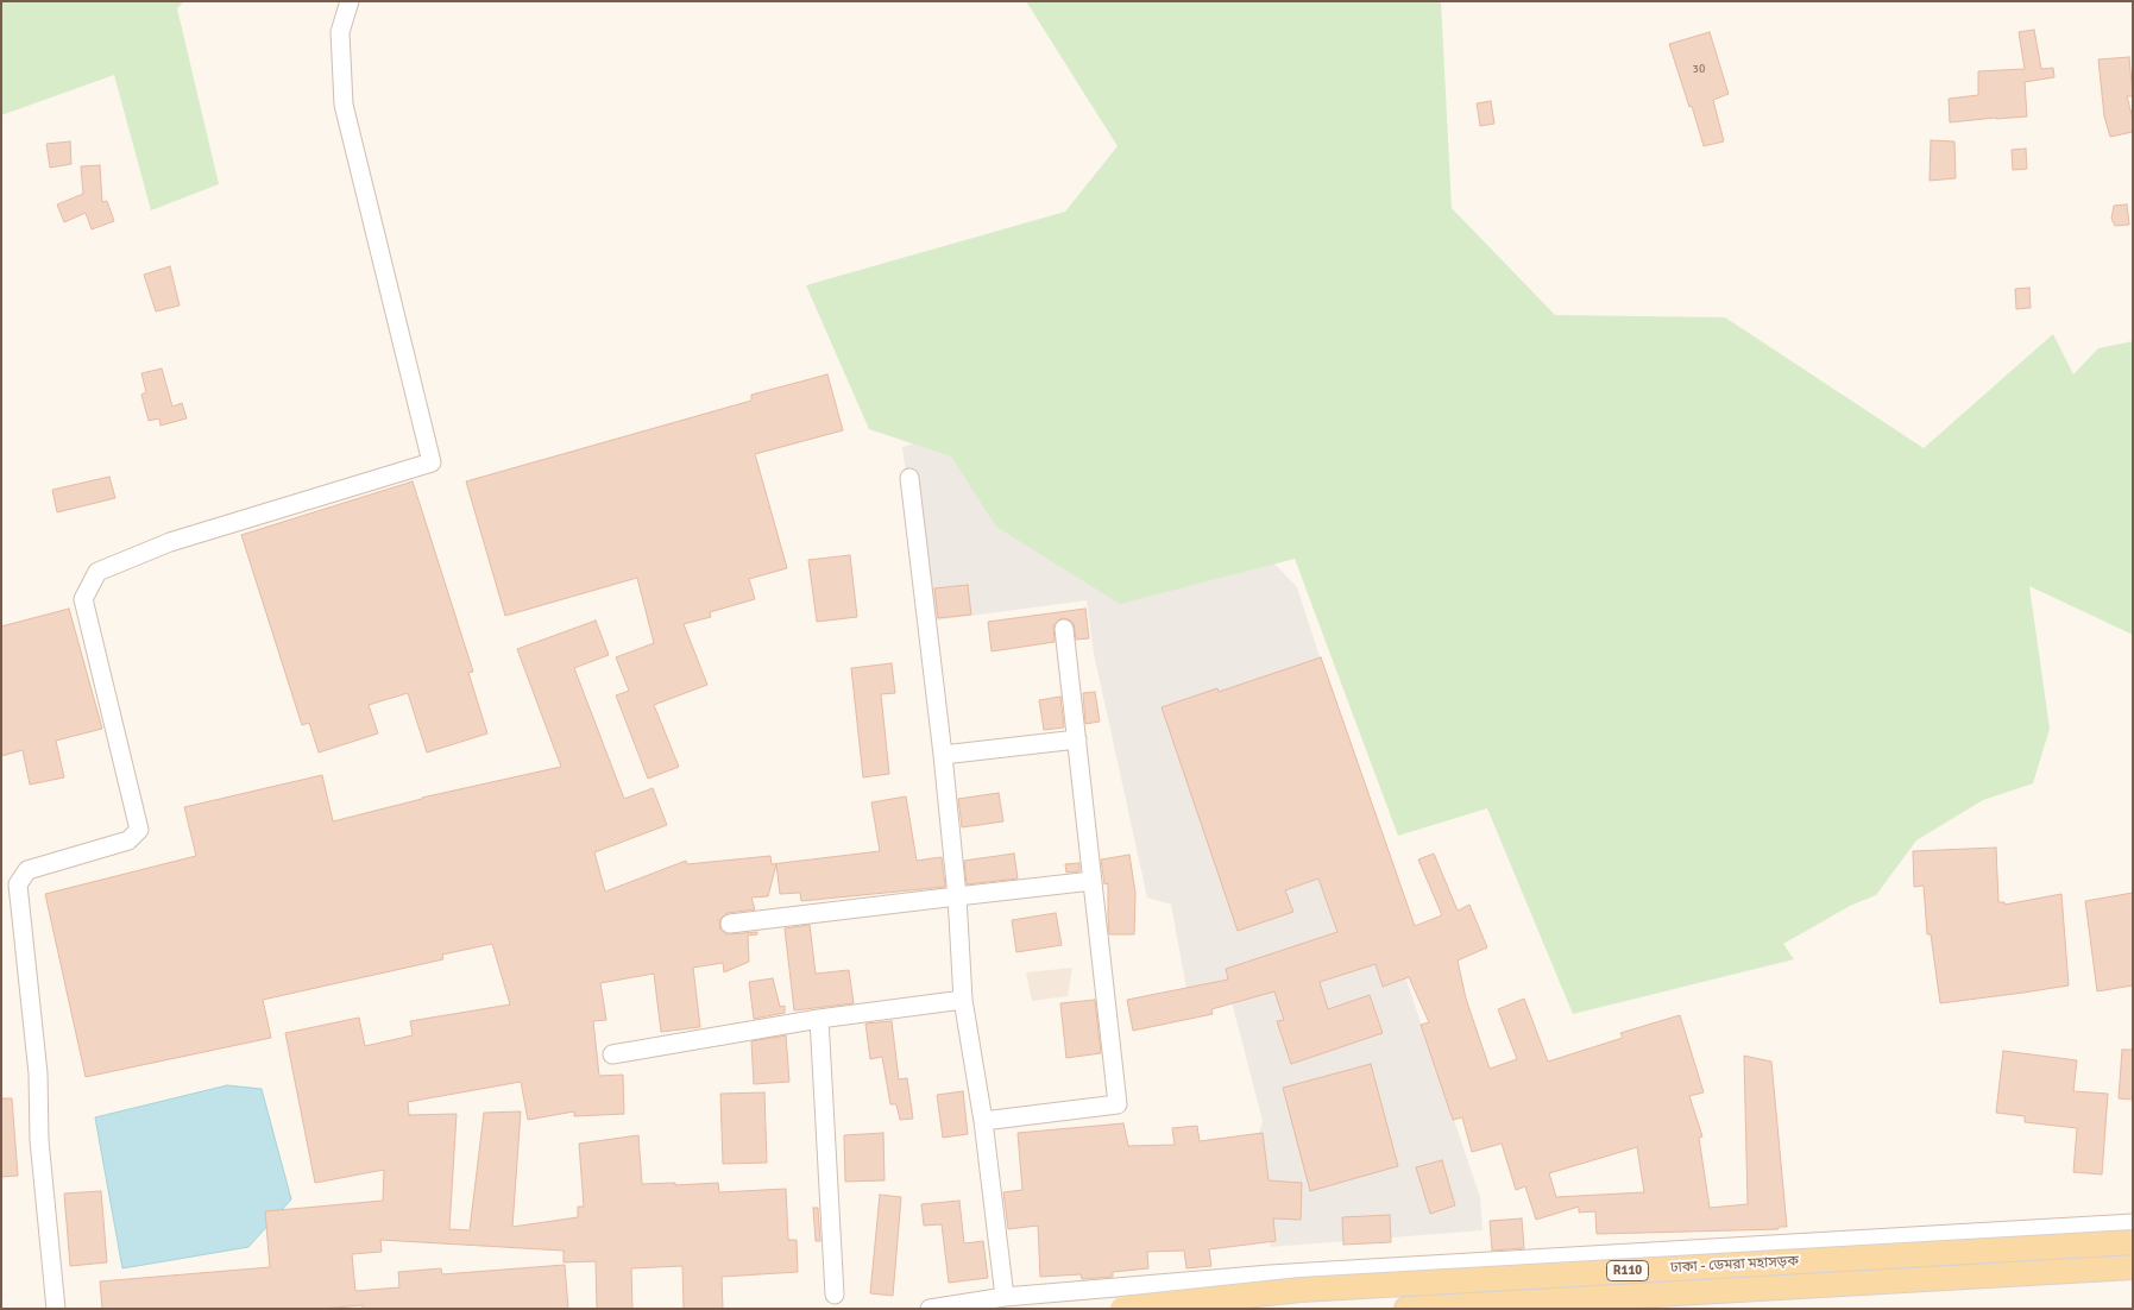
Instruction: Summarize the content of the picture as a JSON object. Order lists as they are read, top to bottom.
{
  "streets": {
    "main road": ["ঢাকা - ডেমরা মহাসড়ক", "R110"]
  },
  "house_numbers": ["30"]
}
